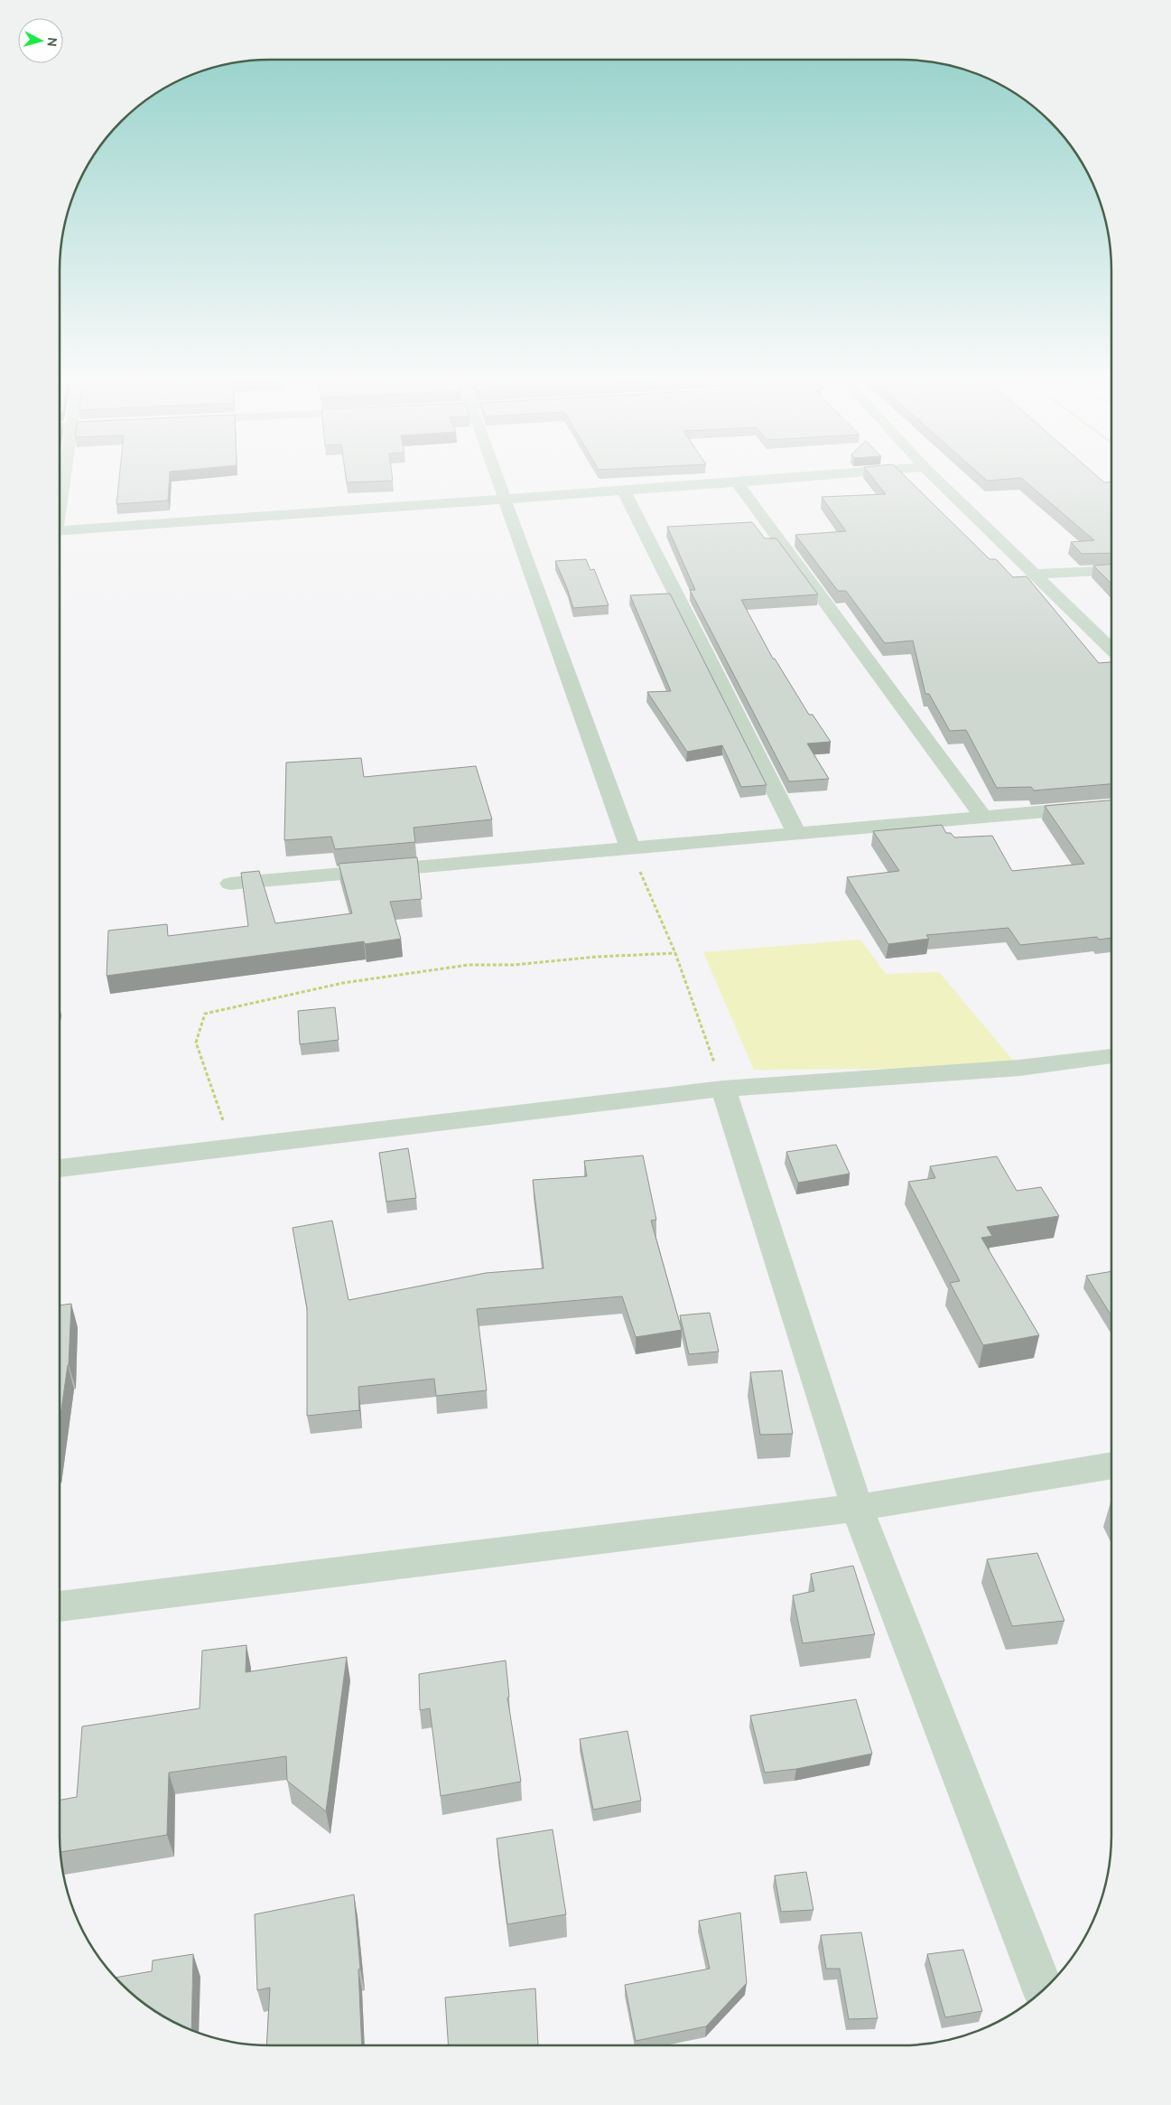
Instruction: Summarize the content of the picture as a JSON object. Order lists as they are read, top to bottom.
{
  "north": "right"
}
